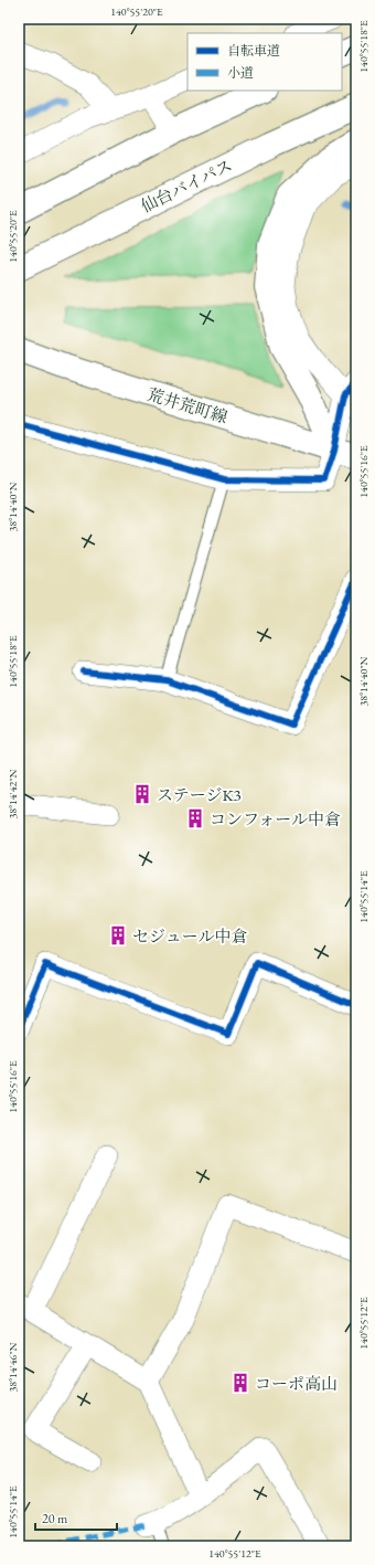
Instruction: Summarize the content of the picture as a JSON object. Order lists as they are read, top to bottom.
{
  "streets": {
    "main road": ["仙台バイパス", "荒井荒町線"]
  },
  "places": {
    "building": [
      "ステージK3",
      "コンフォール中倉",
      "セジュール中倉",
      "コーポ高山"
    ]
  },
  "legend": ["自転車道", "小道"],
  "scale_bar": "20 m",
  "coordinates": [
    "140°55'20\"E",
    "140°55'18\"E",
    "140°55'16\"E",
    "38°14'40\"N",
    "38°14'42\"N",
    "140°55'14\"E",
    "140°55'12\"E",
    "38°14'46\"N"
  ]
}
